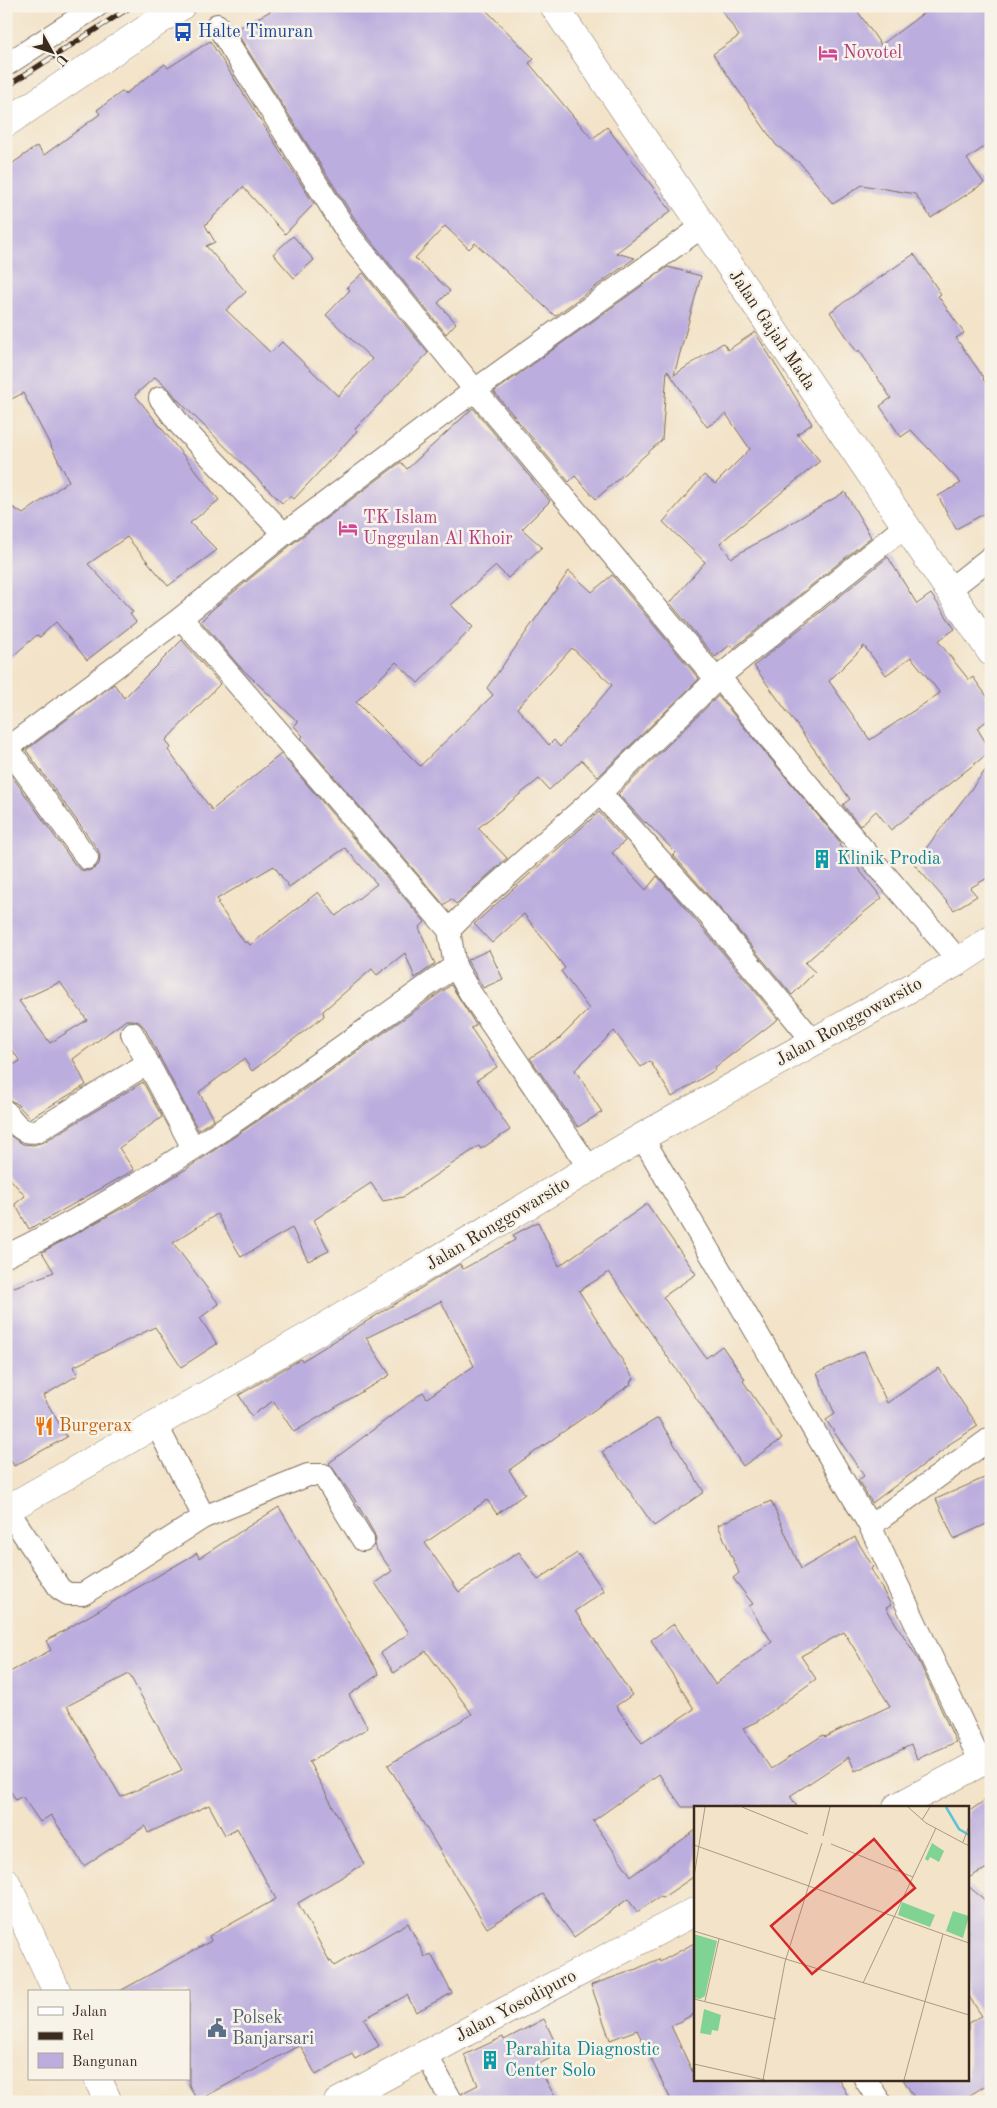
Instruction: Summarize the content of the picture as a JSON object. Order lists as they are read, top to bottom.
{
  "streets": {
    "main road": ["Jalan Gajah Mada", "Jalan Ronggowarsito", "Jalan Yosodipuro"]
  },
  "places": {
    "bus stop": ["Halte Timuran"],
    "hotel": ["Novotel", "TK Islam Unggulan Al Khoir"],
    "building": ["Klinik Prodia", "Parahita Diagnostic Center Solo"],
    "restaurant": ["Burgerax"],
    "public building": ["Polsek Banjarsari"]
  },
  "legend": ["Jalan", "Rel", "Bangunan"],
  "north": "bottom right"
}
